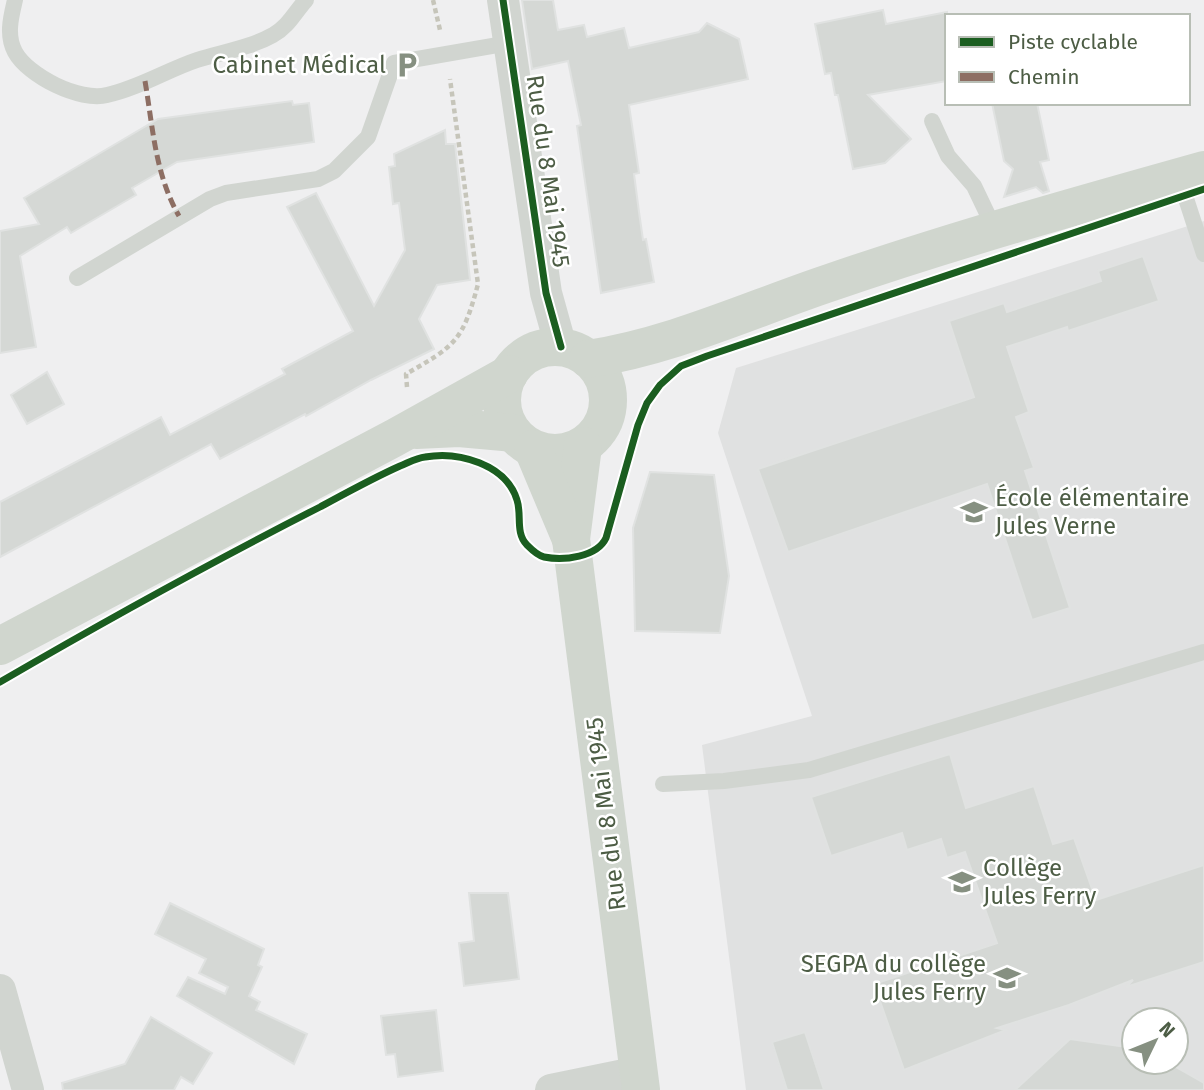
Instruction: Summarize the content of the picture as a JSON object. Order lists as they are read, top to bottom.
{
  "streets": {
    "main road": ["Rue du 8 Mai 1945"]
  },
  "places": {
    "parking": ["Cabinet Médical"],
    "school or university": ["École élémentaire Jules Verne", "Collège Jules Ferry", "SEGPA du collège Jules Ferry"]
  },
  "legend": ["Piste cyclable", "Chemin"],
  "north": "top right"
}
